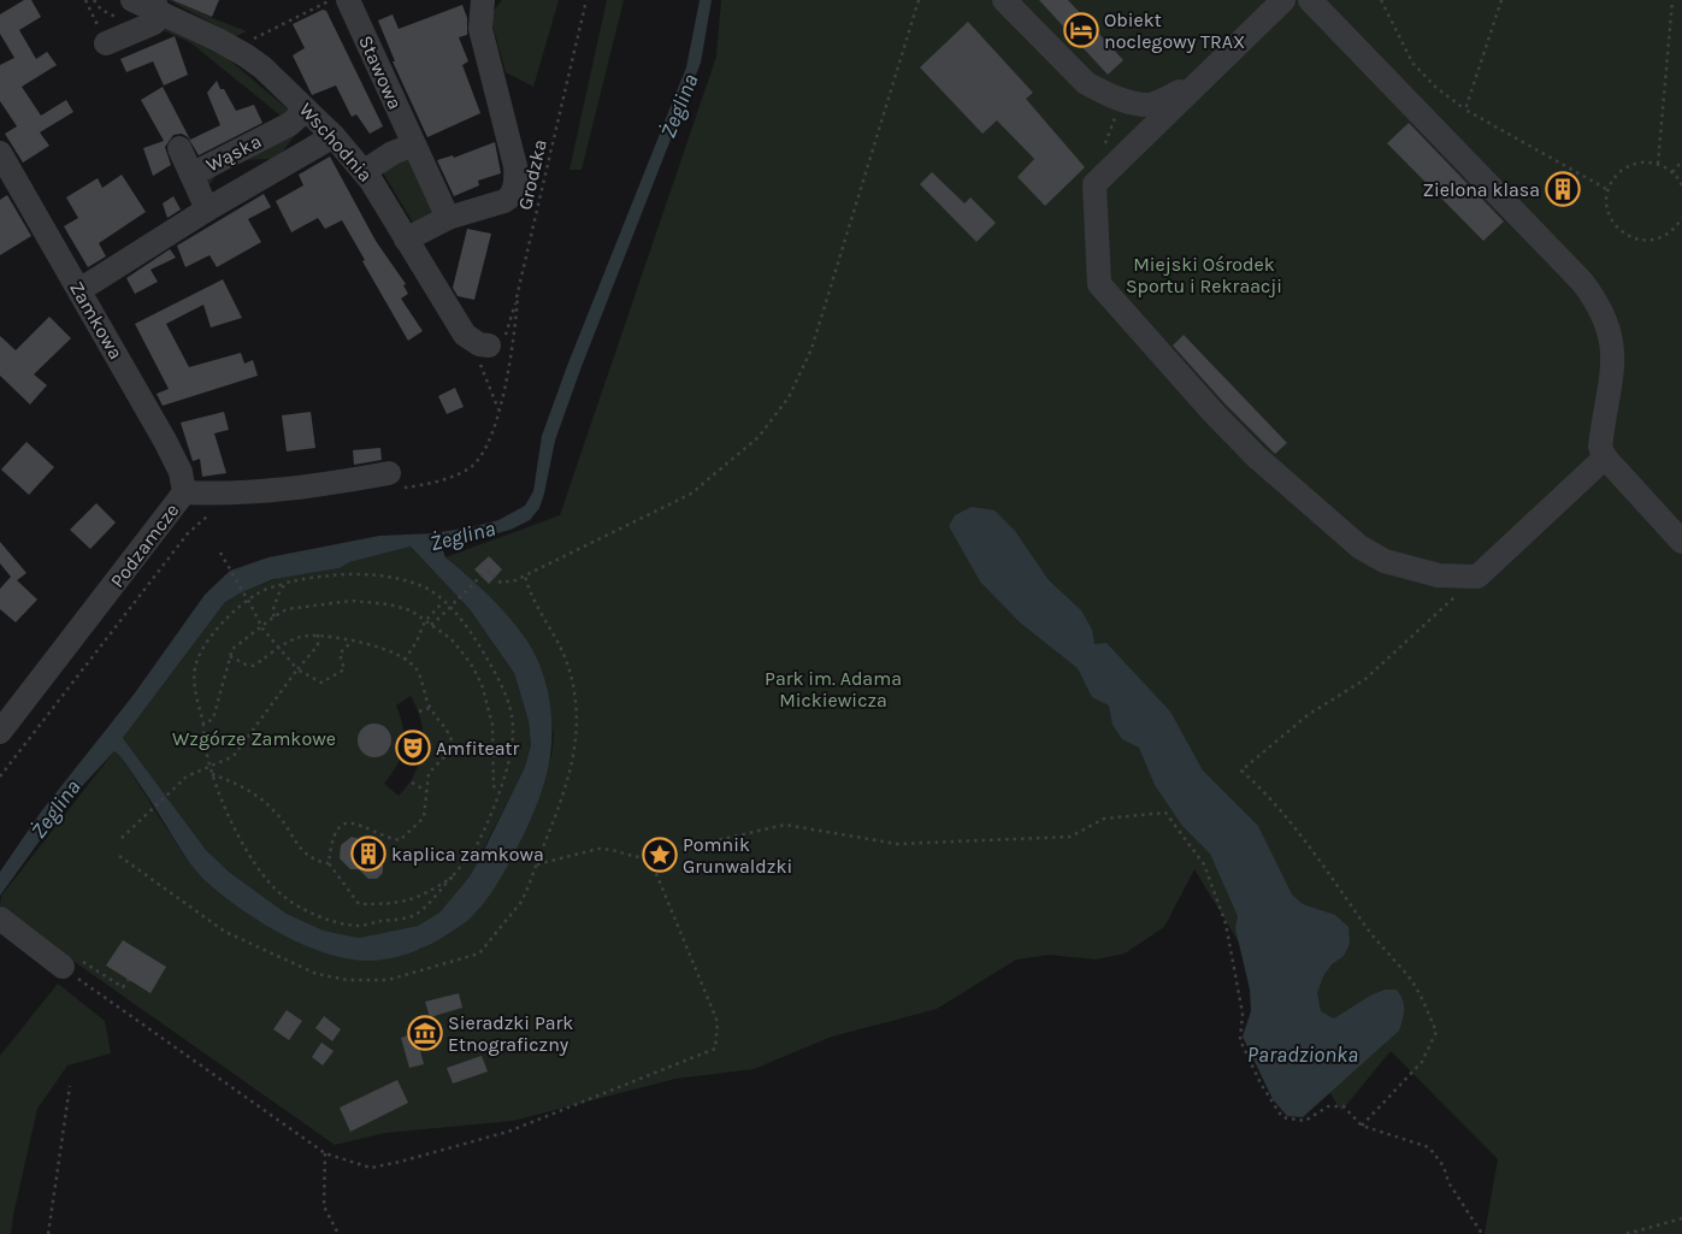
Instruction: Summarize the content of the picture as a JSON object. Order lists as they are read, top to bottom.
{
  "streets": {
    "street": [
      "Stawowa",
      "Wschodnia",
      "Wąska",
      "Zamkowa",
      "Podzamcze"
    ],
    "path": ["Grodzka"]
  },
  "crossings": [
    ["Wschodnia", "Wąska"],
    ["Wschodnia", "Grodzka"],
    ["Wąska", "Zamkowa"],
    ["Zamkowa", "Podzamcze"]
  ],
  "water": ["Żeglina", "Paradzionka"],
  "parks": ["Miejski Ośrodek Sportu i Rekraacji", "Park im. Adama Mickiewicza", "Wzgórze Zamkowe"],
  "places": {
    "hotel": ["Obiekt noclegowy TRAX"],
    "building": ["Zielona klasa", "kaplica zamkowa"],
    "theatre": ["Amfiteatr"],
    "place": ["Pomnik Grunwaldzki"],
    "museum": ["Sieradzki Park Etnograficzny"]
  }
}
